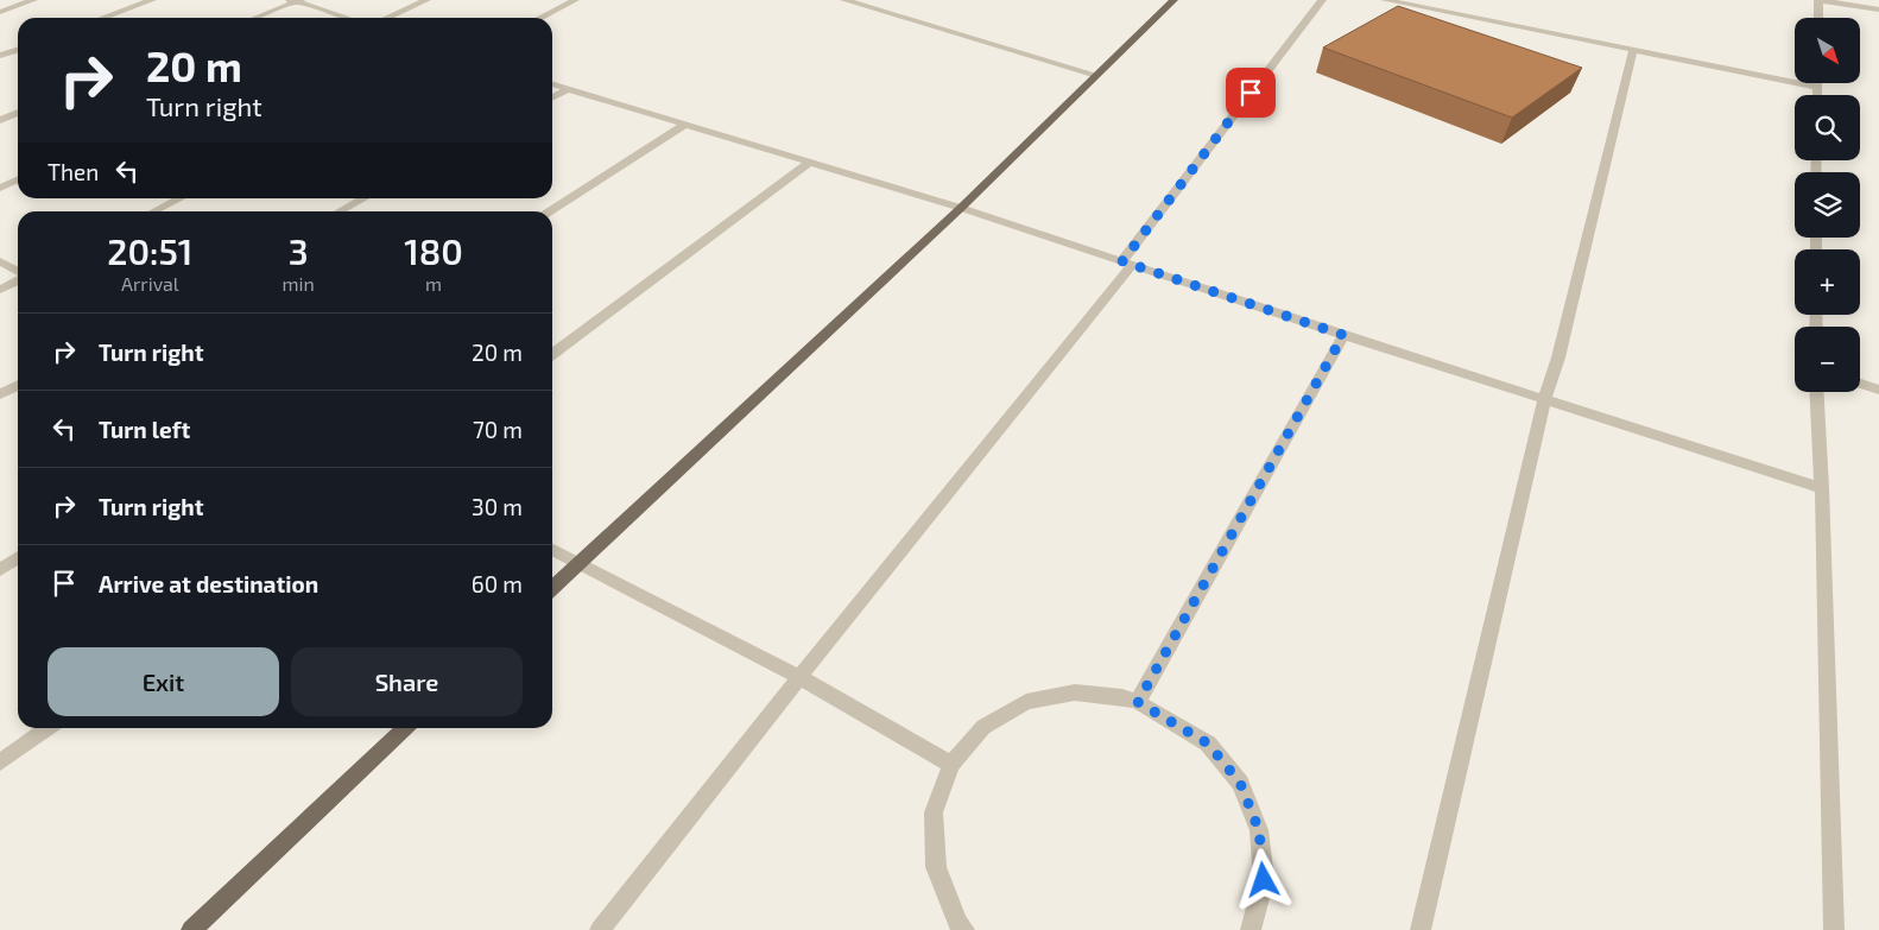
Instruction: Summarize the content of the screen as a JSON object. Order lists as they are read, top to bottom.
{
  "north": "bottom right",
  "page": {
    "map_buttons": ["+", "−"],
    "turn": ["20 m", "Turn right"],
    "then": "Then",
    "eta": [
      "20:51",
      "Arrival",
      "3",
      "min",
      "180",
      "m"
    ],
    "list": [
      {
        "name": "Turn right",
        "value": "20 m"
      },
      {
        "name": "Turn left",
        "value": "70 m"
      },
      {
        "name": "Turn right",
        "value": "30 m"
      },
      {
        "name": "Arrive at destination",
        "value": "60 m"
      }
    ],
    "buttons": ["Exit", "Share"]
  }
}
